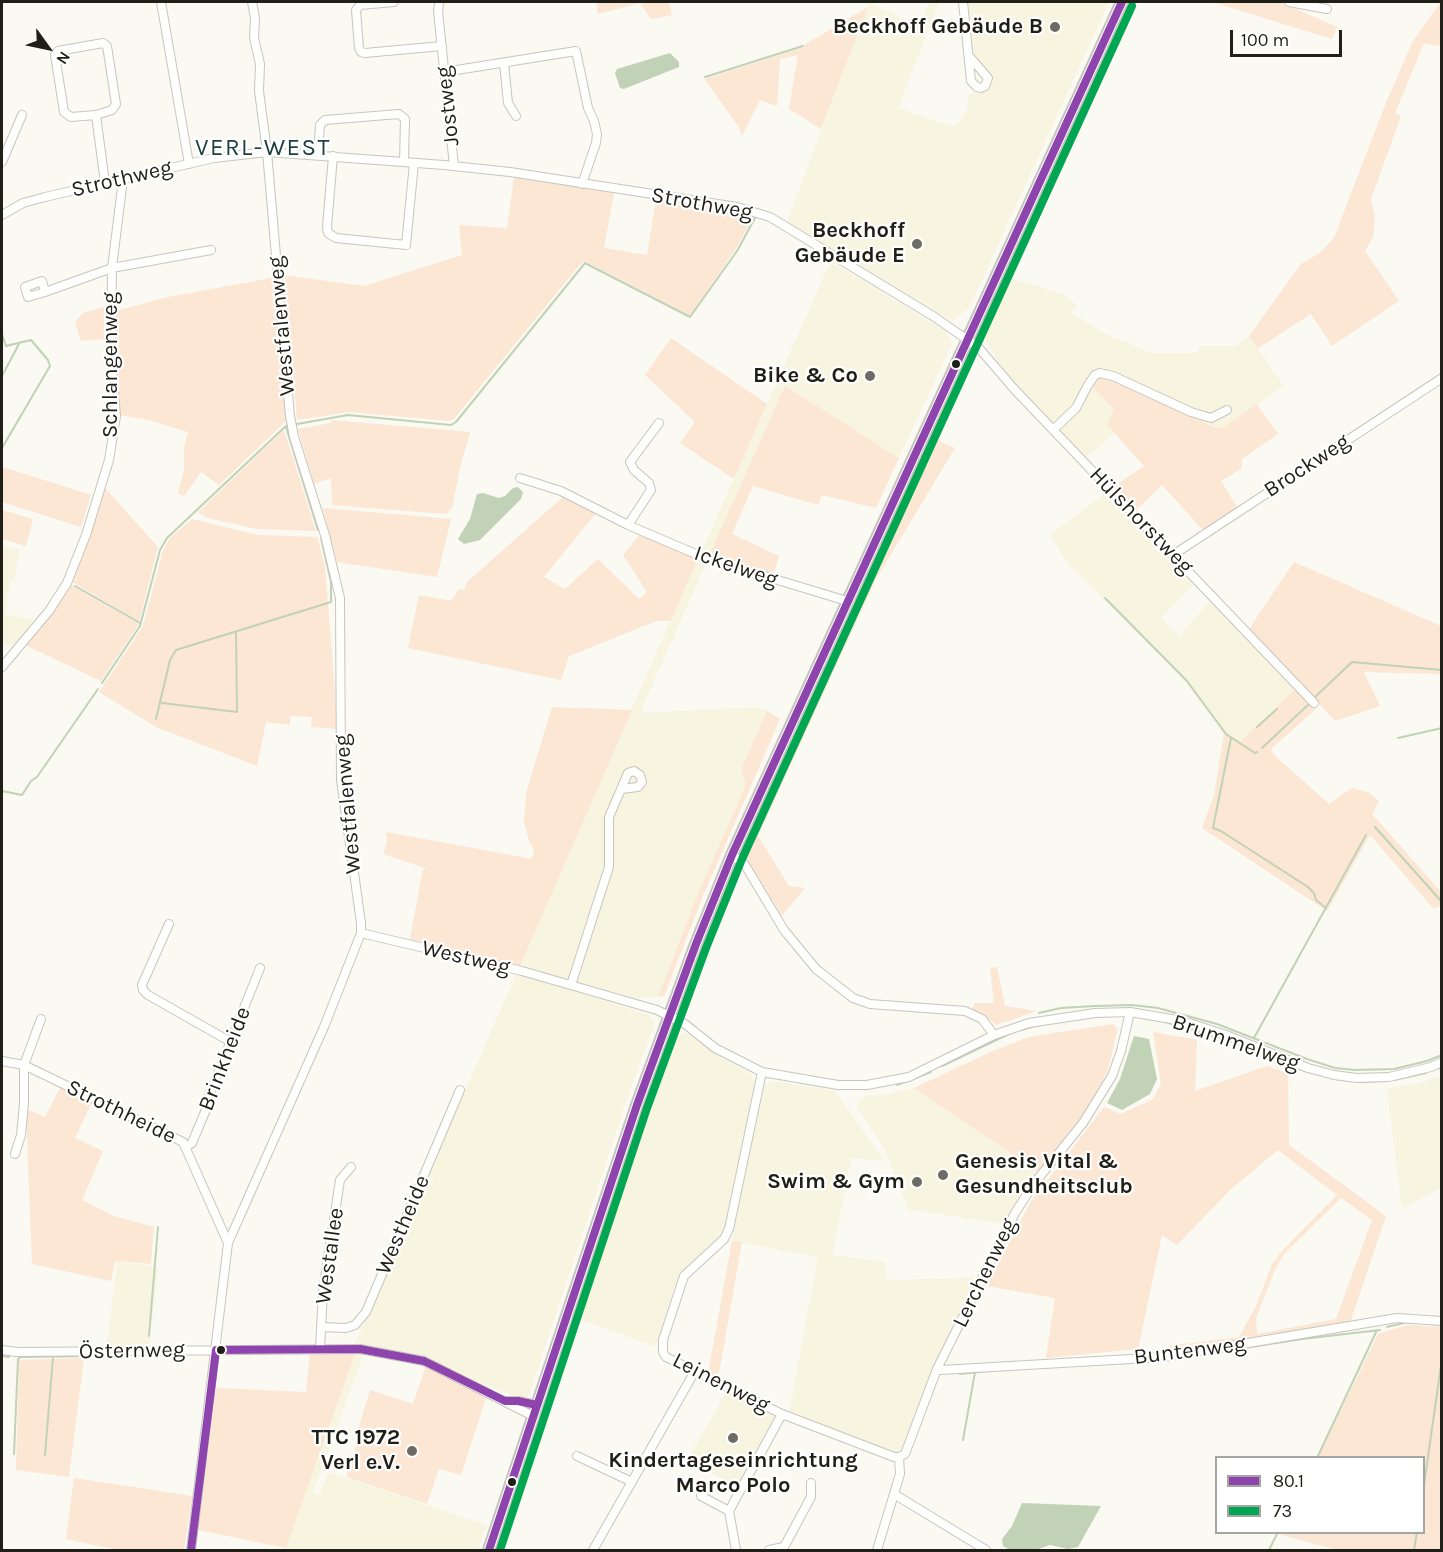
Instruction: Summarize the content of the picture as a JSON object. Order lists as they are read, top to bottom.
{
  "streets": {
    "street": [
      "Jostweg",
      "Strothweg",
      "Westfalenweg",
      "Schlangenweg",
      "Brockweg",
      "Hülshorstweg",
      "Ickelweg",
      "Westweg",
      "Brummelweg",
      "Brinkheide",
      "Strothheide",
      "Westheide",
      "Westallee",
      "Lerchenweg",
      "Östernweg",
      "Buntenweg",
      "Leinenweg"
    ]
  },
  "crossings": [
    ["Jostweg", "Strothweg"],
    ["Strothweg", "Westfalenweg"],
    ["Strothweg", "Schlangenweg"],
    ["Strothweg", "Hülshorstweg"],
    ["Westfalenweg", "Westweg"],
    ["Westfalenweg", "Strothheide"],
    ["Westfalenweg", "Östernweg"],
    ["Brockweg", "Hülshorstweg"],
    ["Westweg", "Brummelweg"],
    ["Brummelweg", "Lerchenweg"],
    ["Brummelweg", "Leinenweg"],
    ["Brinkheide", "Strothheide"],
    ["Westheide", "Westallee"],
    ["Westallee", "Östernweg"],
    ["Lerchenweg", "Buntenweg"],
    ["Lerchenweg", "Leinenweg"]
  ],
  "districts": ["VERL-WEST"],
  "places": [
    "Beckhoff Gebäude B",
    "Beckhoff Gebäude E",
    "Bike & Co",
    "Genesis Vital & Gesundheitsclub",
    "Swim & Gym",
    "Kindertageseinrichtung Marco Polo",
    "TTC 1972 Verl e.V."
  ],
  "lines": ["transit line 80.1", "transit line 73"],
  "legend": ["80.1", "73"],
  "scale_bar": "100 m",
  "north": "bottom right"
}
